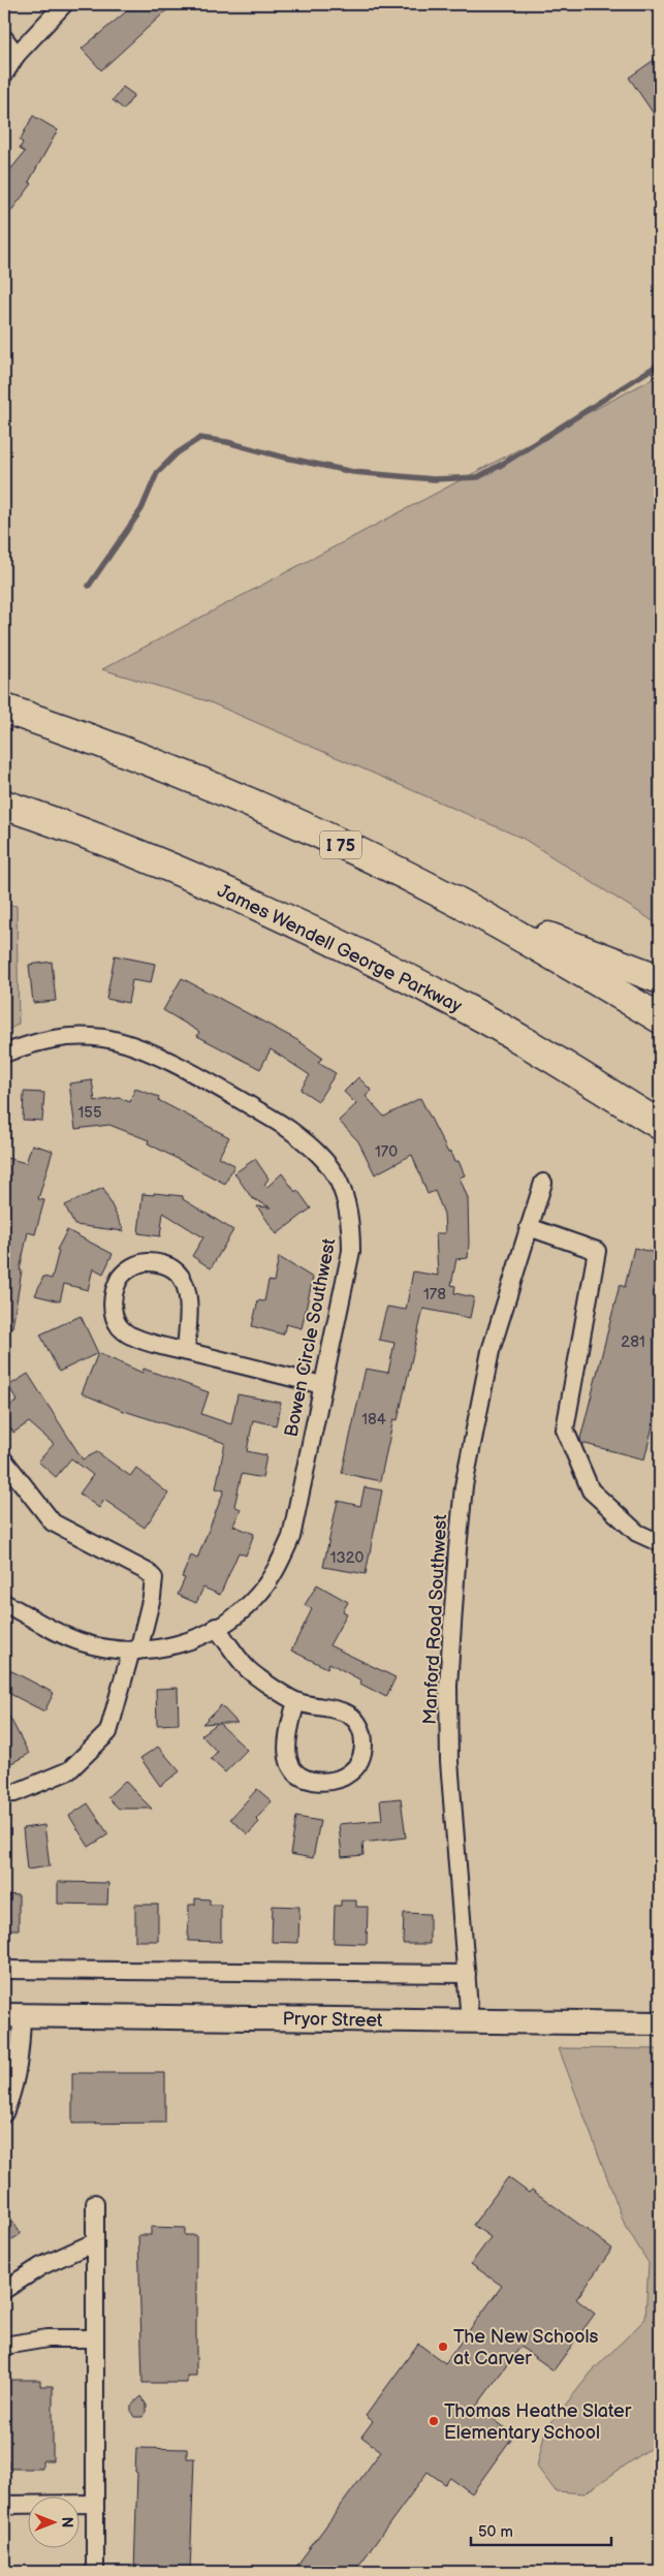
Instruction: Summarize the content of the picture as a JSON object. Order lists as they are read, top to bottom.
{
  "streets": {
    "highway": ["I 75", "James Wendell George Parkway"],
    "main road": ["Pryor Street"],
    "street": ["Bowen Circle Southwest", "Manford Road Southwest"]
  },
  "crossings": [
    ["Manford Road Southwest", "Pryor Street"]
  ],
  "places": ["The New Schools at Carver", "Thomas Heathe Slater Elementary School"],
  "house_numbers": [
    "155",
    "170",
    "178",
    "281",
    "184",
    "1320"
  ],
  "scale_bar": "50 m",
  "north": "right"
}
